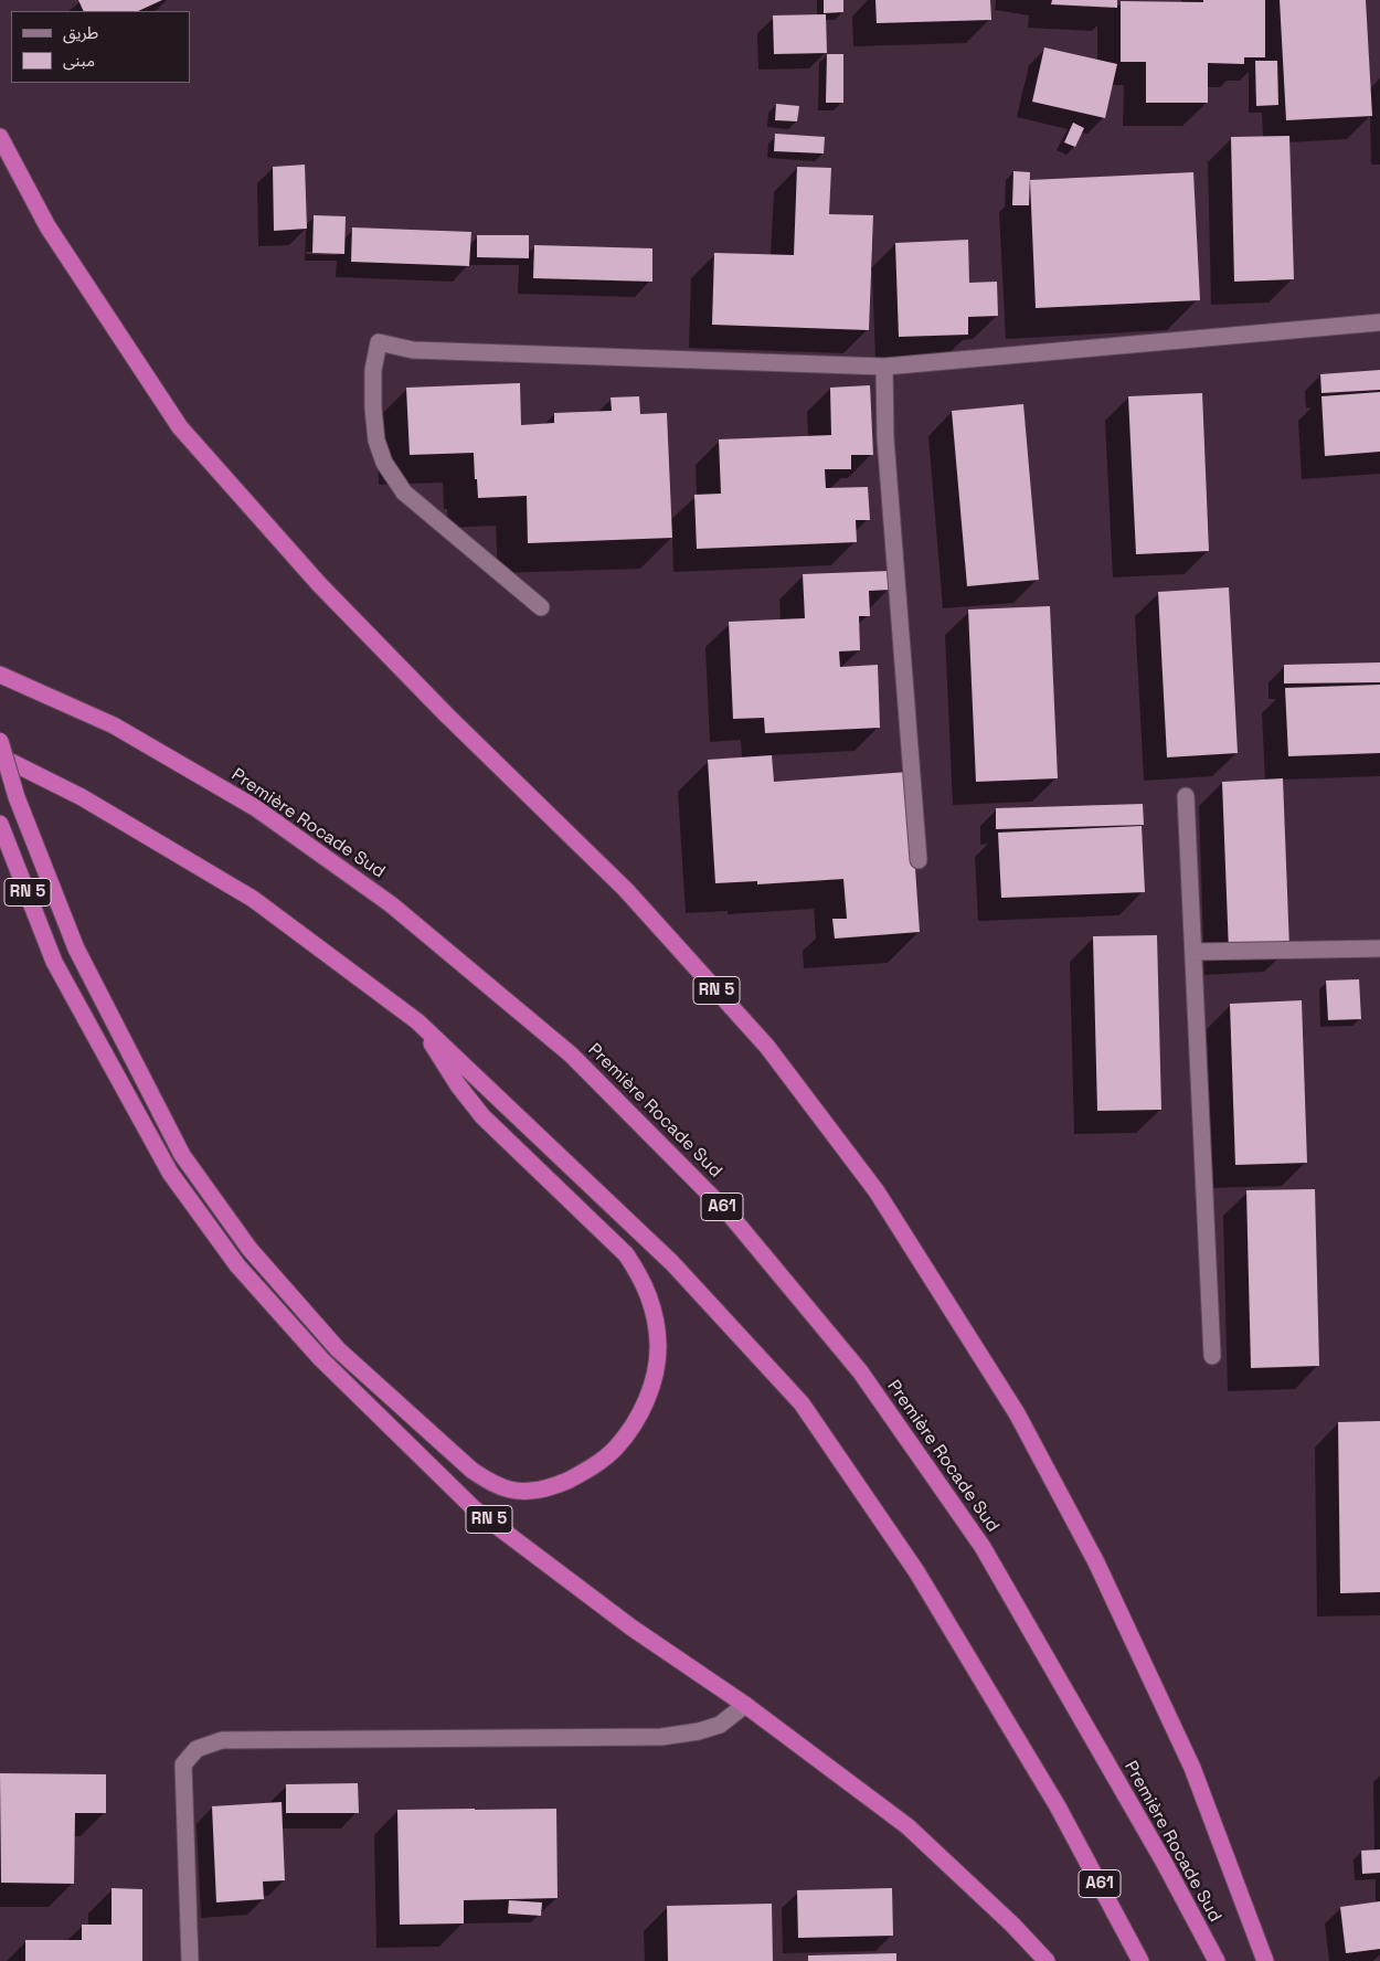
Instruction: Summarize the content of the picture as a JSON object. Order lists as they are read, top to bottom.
{
  "streets": {
    "highway": ["Première Rocade Sud", "RN 5", "A61"]
  },
  "legend": ["طريق", "مبنى"]
}
